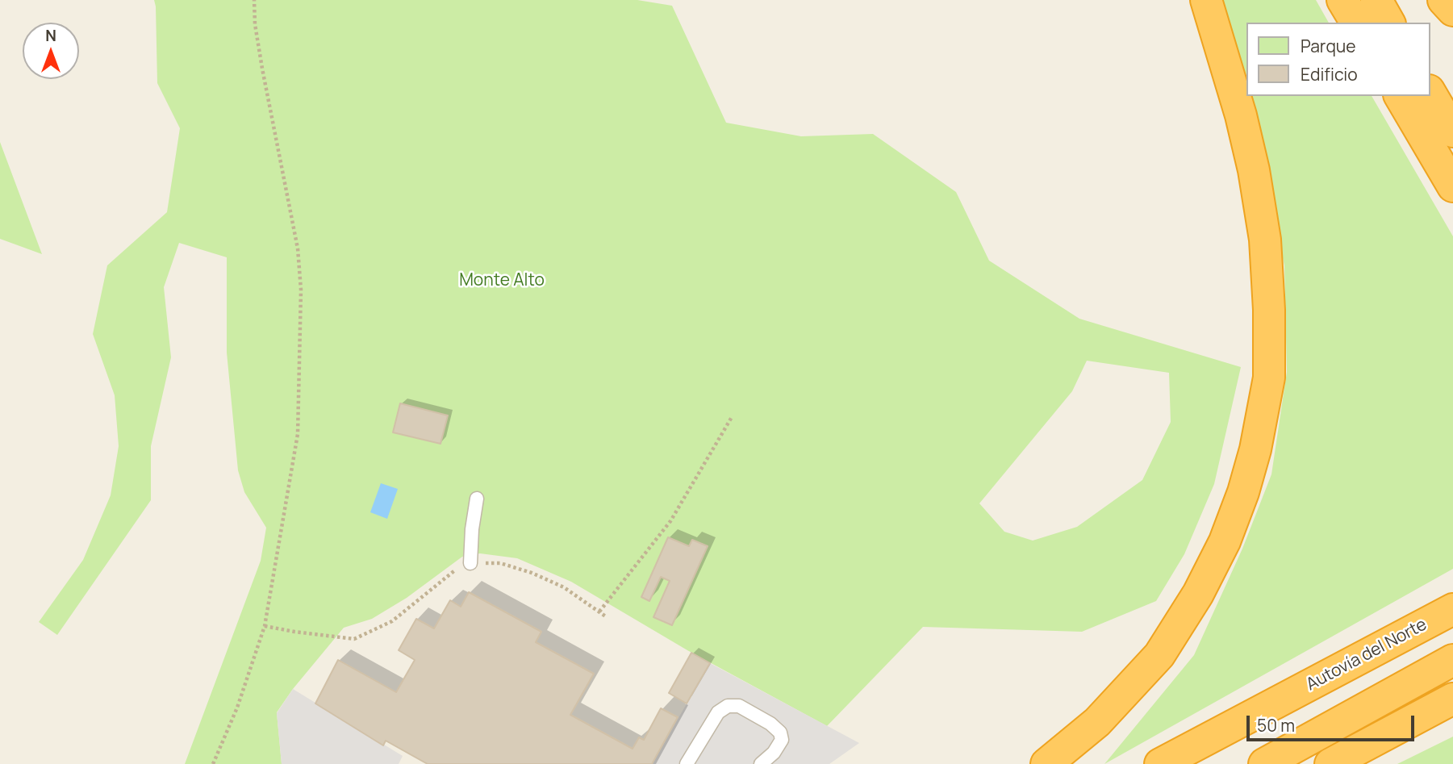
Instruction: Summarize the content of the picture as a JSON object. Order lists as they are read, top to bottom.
{
  "streets": {
    "highway": ["Autovía del Norte"]
  },
  "parks": ["Monte Alto"],
  "legend": ["Parque", "Edificio"],
  "scale_bar": "50 m",
  "north": "top"
}
